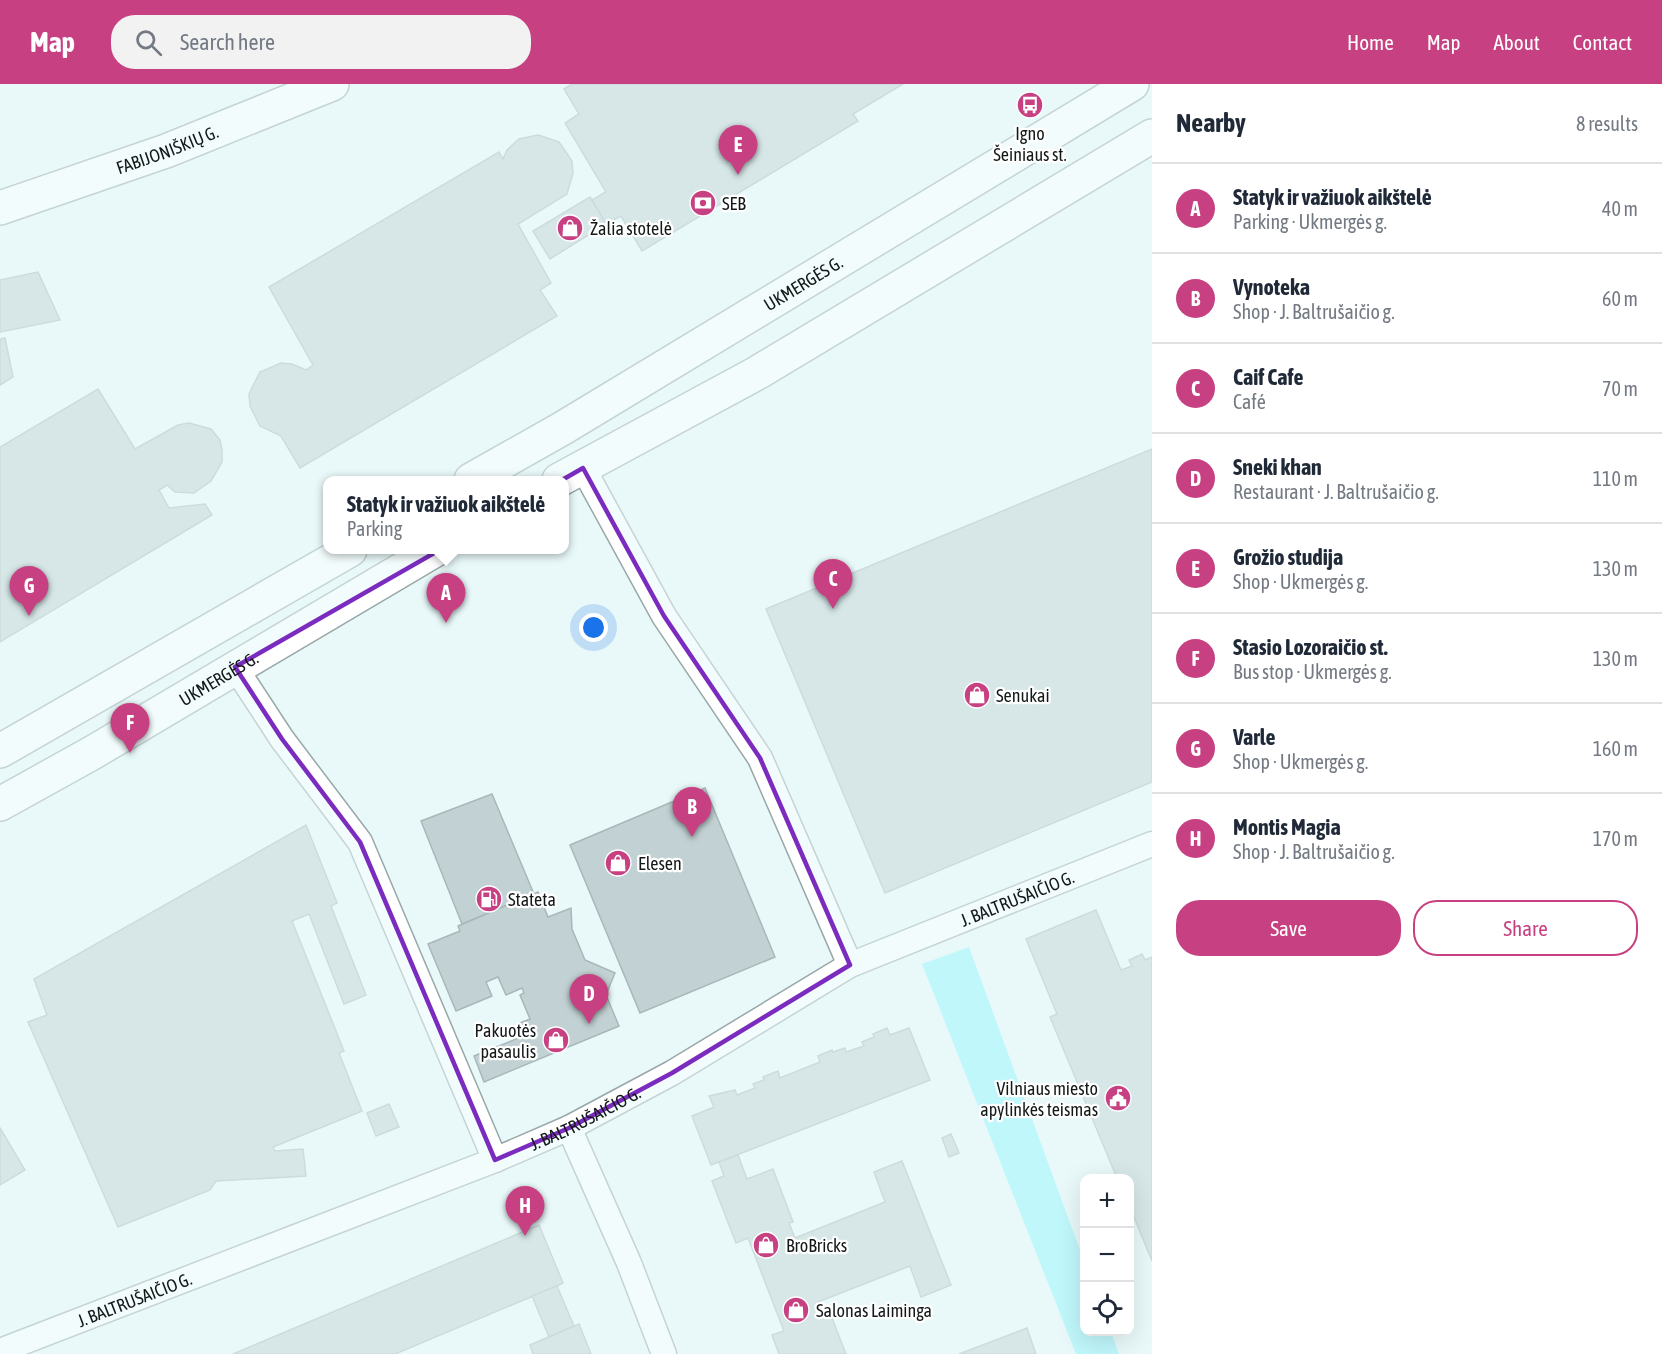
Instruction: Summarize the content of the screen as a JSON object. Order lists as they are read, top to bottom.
{
  "streets": {
    "main road": ["FABIJONIŠKIŲ G.", "UKMERGĖS G."],
    "street": ["J. BALTRUŠAIČIO G."]
  },
  "places": {
    "bus stop": ["Igno Šeiniaus st."],
    "bank": ["SEB"],
    "shop": [
      "Žalia stotelė",
      "Senukai",
      "Elesen",
      "Pakuotės pasaulis",
      "BroBricks",
      "Salonas Laiminga"
    ],
    "fuel station": ["Stateta"],
    "public building": ["Vilniaus miesto apylinkės teismas"]
  },
  "page": {
    "header": "Map",
    "search": "Search here",
    "nav": [
      "Home",
      "Map",
      "About",
      "Contact"
    ],
    "heading": ["Nearby", "8 results"],
    "pins": [
      "E",
      "C",
      "G",
      "A",
      "F",
      "B",
      "D",
      "H"
    ],
    "list": [
      {
        "mark": "A",
        "name": "Statyk ir važiuok aikštelė",
        "note": "Parking · Ukmergės g.",
        "value": "40 m"
      },
      {
        "mark": "B",
        "name": "Vynoteka",
        "note": "Shop · J. Baltrušaičio g.",
        "value": "60 m"
      },
      {
        "mark": "C",
        "name": "Caif Cafe",
        "note": "Café",
        "value": "70 m"
      },
      {
        "mark": "D",
        "name": "Sneki khan",
        "note": "Restaurant · J. Baltrušaičio g.",
        "value": "110 m"
      },
      {
        "mark": "E",
        "name": "Grožio studija",
        "note": "Shop · Ukmergės g.",
        "value": "130 m"
      },
      {
        "mark": "F",
        "name": "Stasio Lozoraičio st.",
        "note": "Bus stop · Ukmergės g.",
        "value": "130 m"
      },
      {
        "mark": "G",
        "name": "Varle",
        "note": "Shop · Ukmergės g.",
        "value": "160 m"
      },
      {
        "mark": "H",
        "name": "Montis Magia",
        "note": "Shop · J. Baltrušaičio g.",
        "value": "170 m"
      }
    ],
    "popup": ["Statyk ir važiuok aikštelė", "Parking"],
    "buttons": ["Save", "Share"],
    "map_buttons": ["+", "−"]
  }
}
